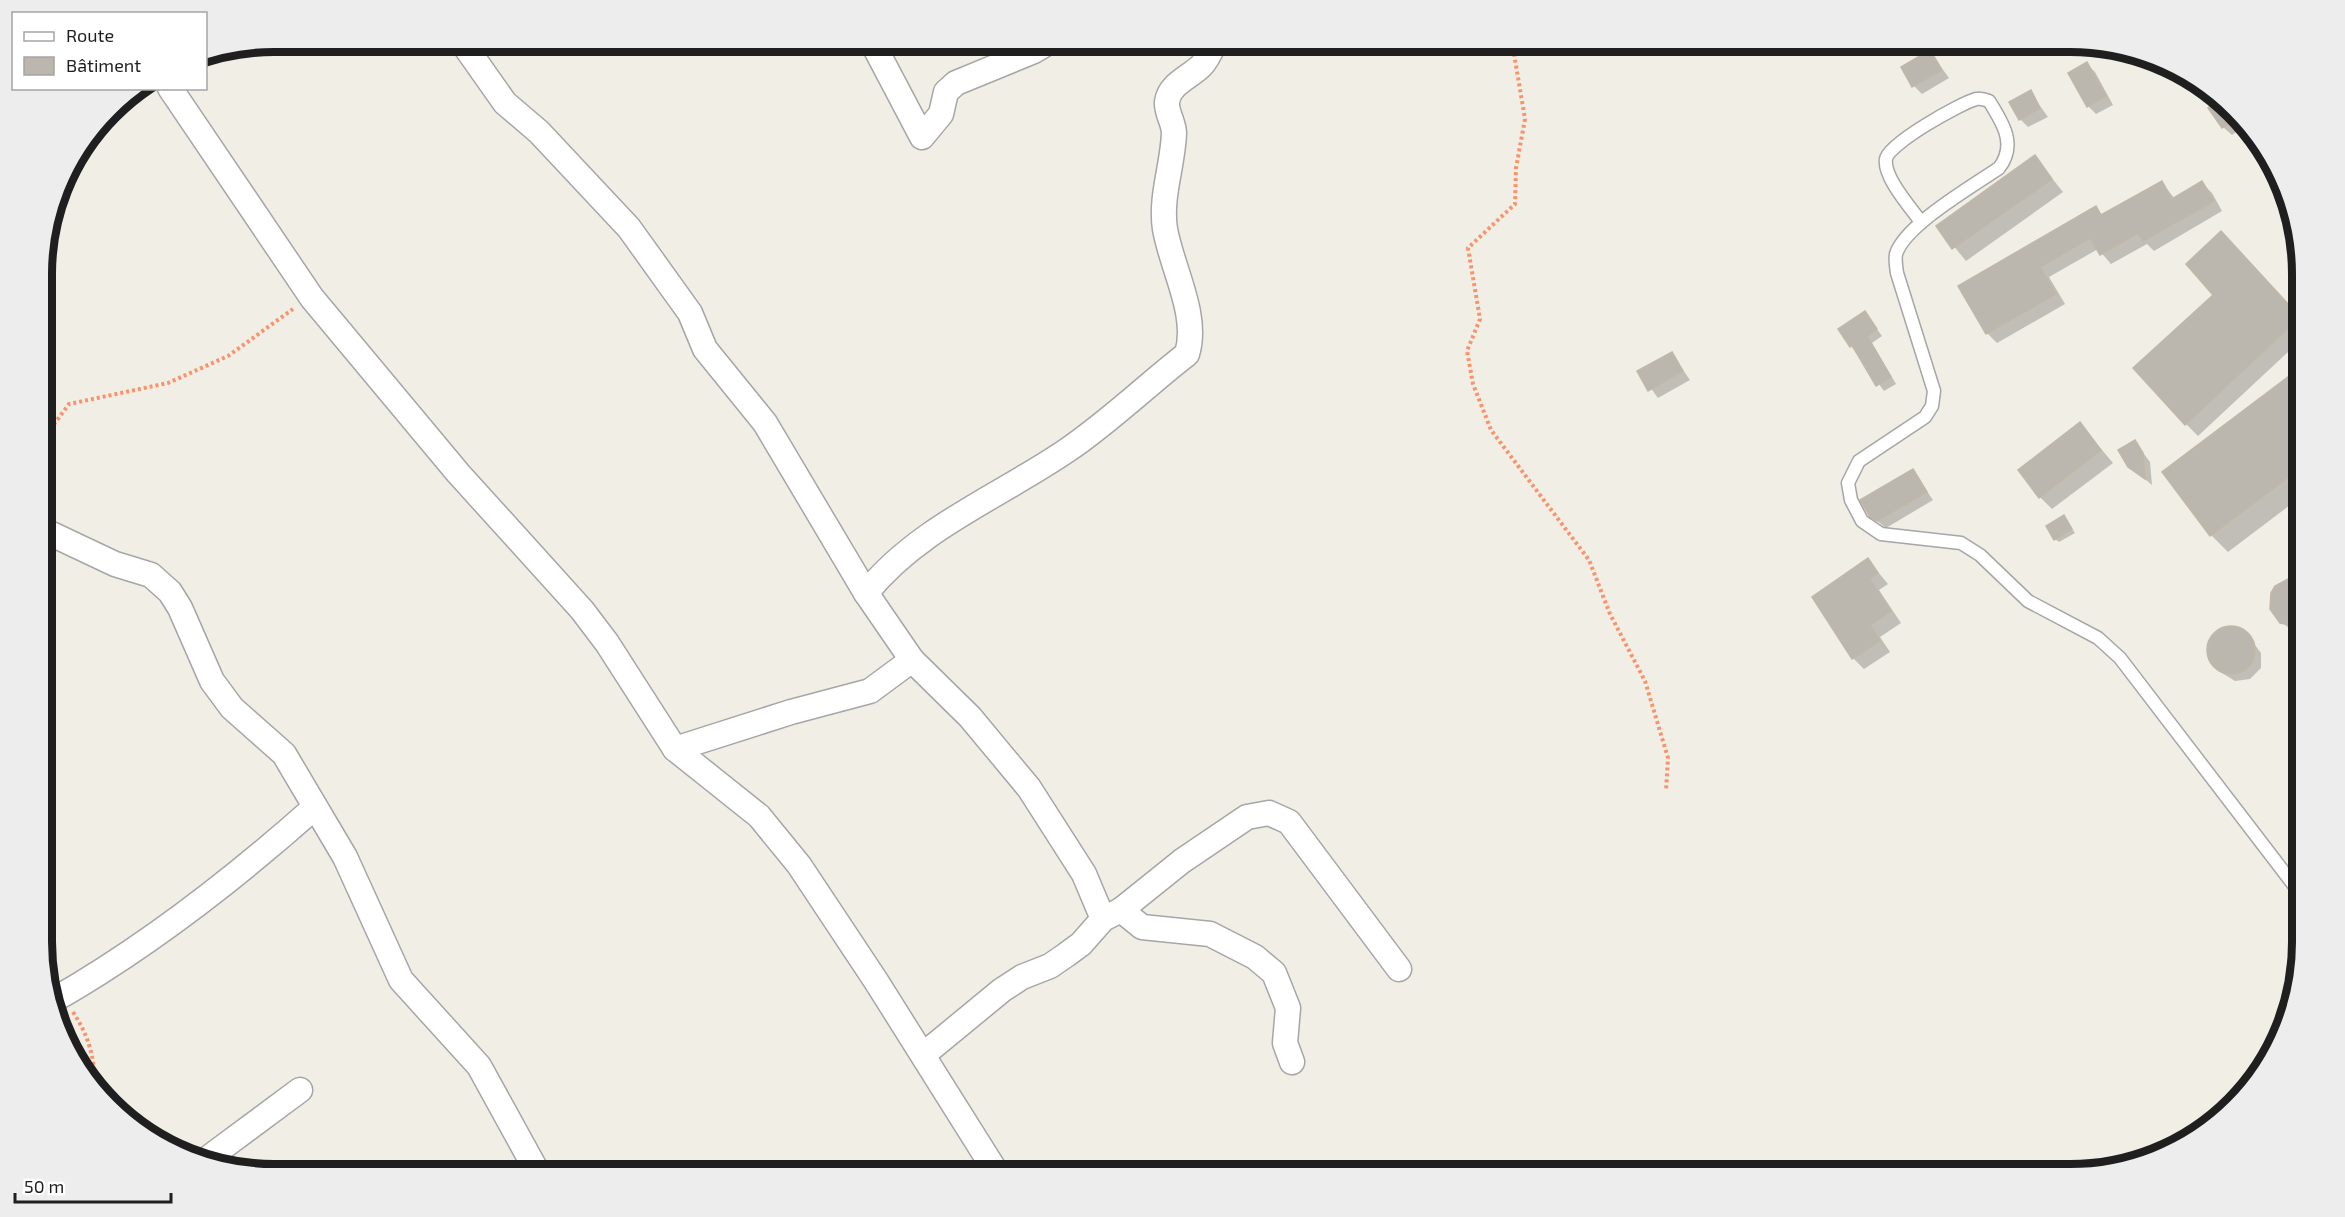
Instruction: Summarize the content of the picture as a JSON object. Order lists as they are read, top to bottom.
{
  "legend": ["Route", "Bâtiment"],
  "scale_bar": "50 m"
}
